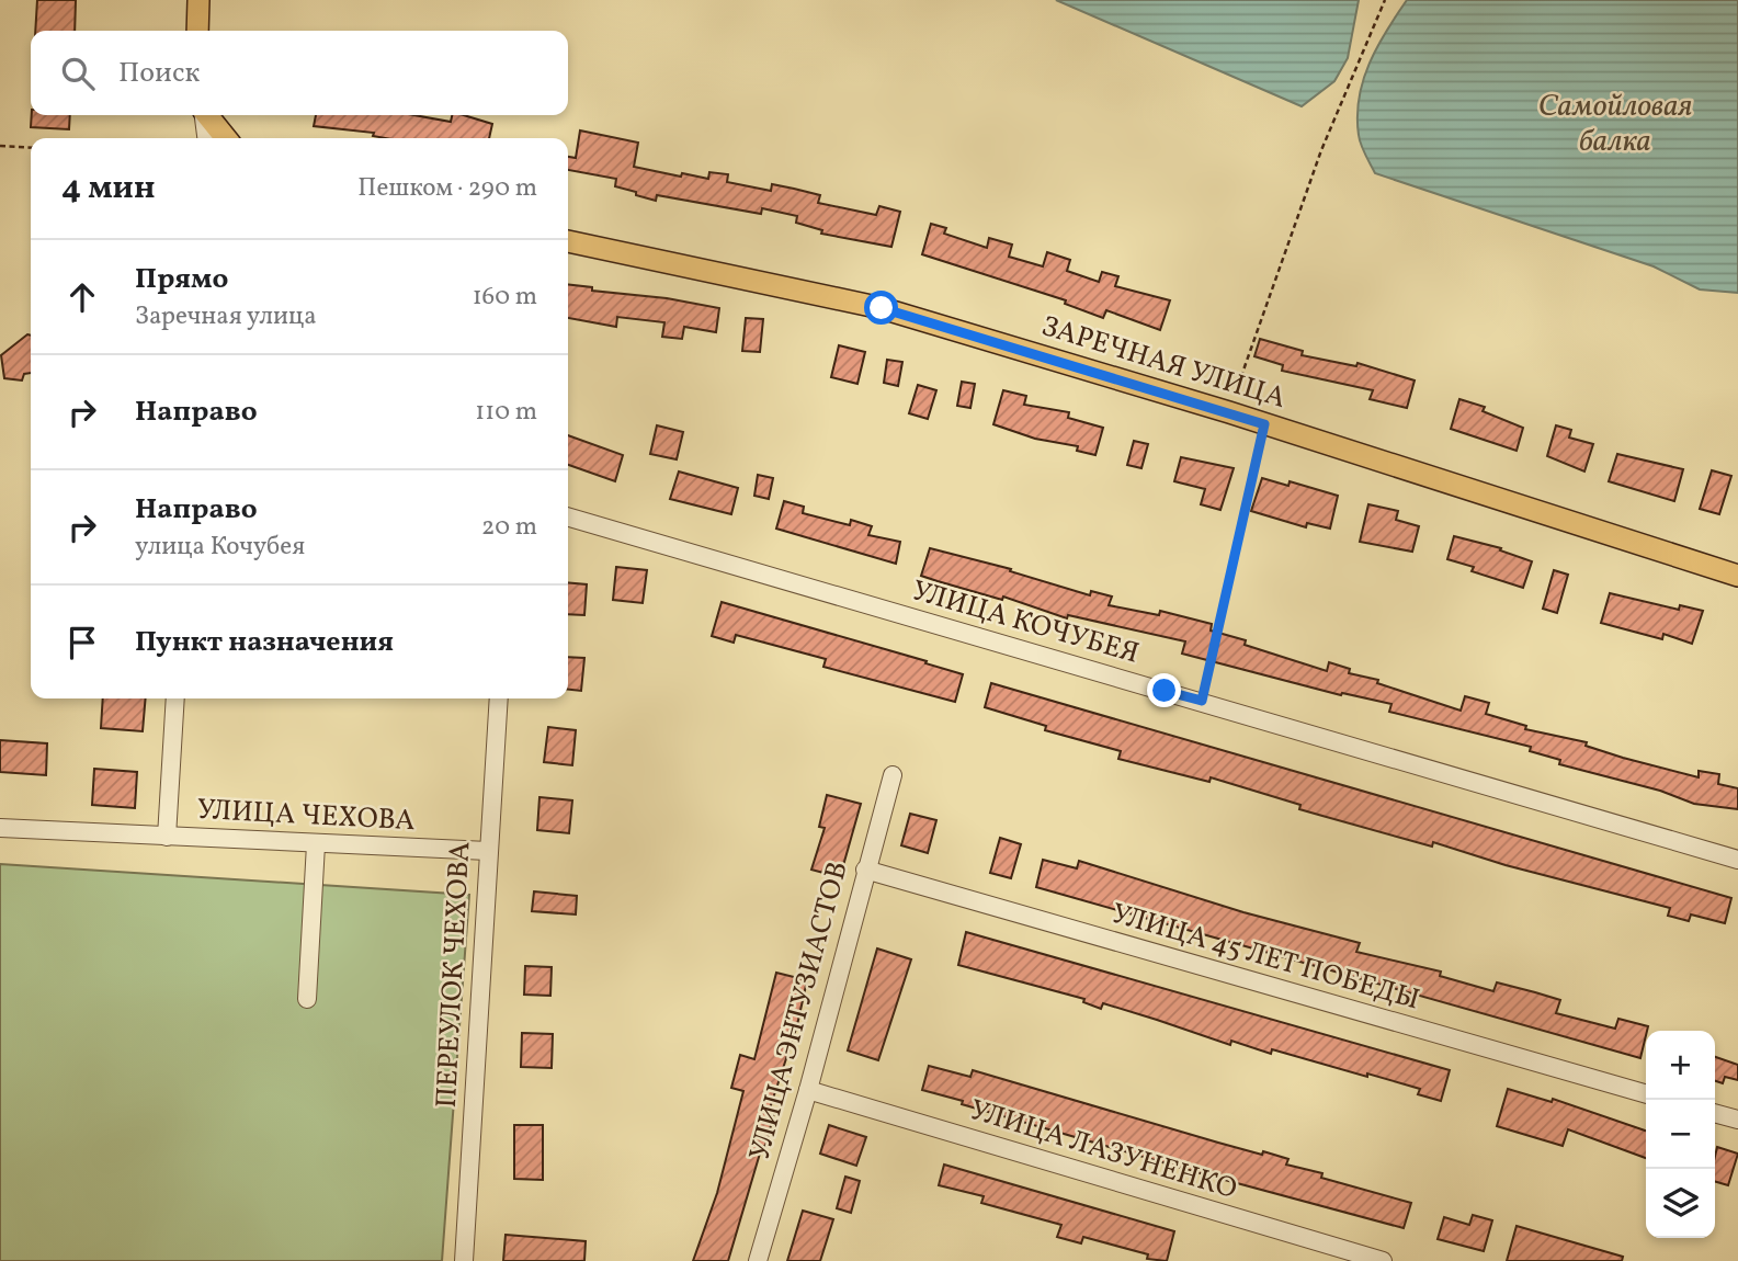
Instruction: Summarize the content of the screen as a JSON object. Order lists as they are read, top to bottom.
{
  "streets": {
    "main road": ["ЗАРЕЧНАЯ УЛИЦА"],
    "street": [
      "УЛИЦА КОЧУБЕЯ",
      "УЛИЦА ЧЕХОВА",
      "УЛИЦА 45 ЛЕТ ПОБЕДЫ",
      "ПЕРЕУЛОК ЧЕХОВА",
      "УЛИЦА ЭНТУЗИАСТОВ",
      "УЛИЦА ЛАЗУНЕНКО"
    ]
  },
  "crossings": [
    ["УЛИЦА ЧЕХОВА", "ПЕРЕУЛОК ЧЕХОВА"],
    ["УЛИЦА 45 ЛЕТ ПОБЕДЫ", "УЛИЦА ЭНТУЗИАСТОВ"],
    ["УЛИЦА ЭНТУЗИАСТОВ", "УЛИЦА ЛАЗУНЕНКО"]
  ],
  "water": ["Самойловая балка"],
  "page": {
    "search": "Поиск",
    "heading": ["4 мин", "Пешком · 290 m"],
    "list": [
      ["Прямо", "Заречная улица", "160 m"],
      ["Направо", "110 m"],
      ["Направо", "улица Кочубея", "20 m"],
      "Пункт назначения"
    ],
    "map_buttons": ["+", "−"]
  }
}
